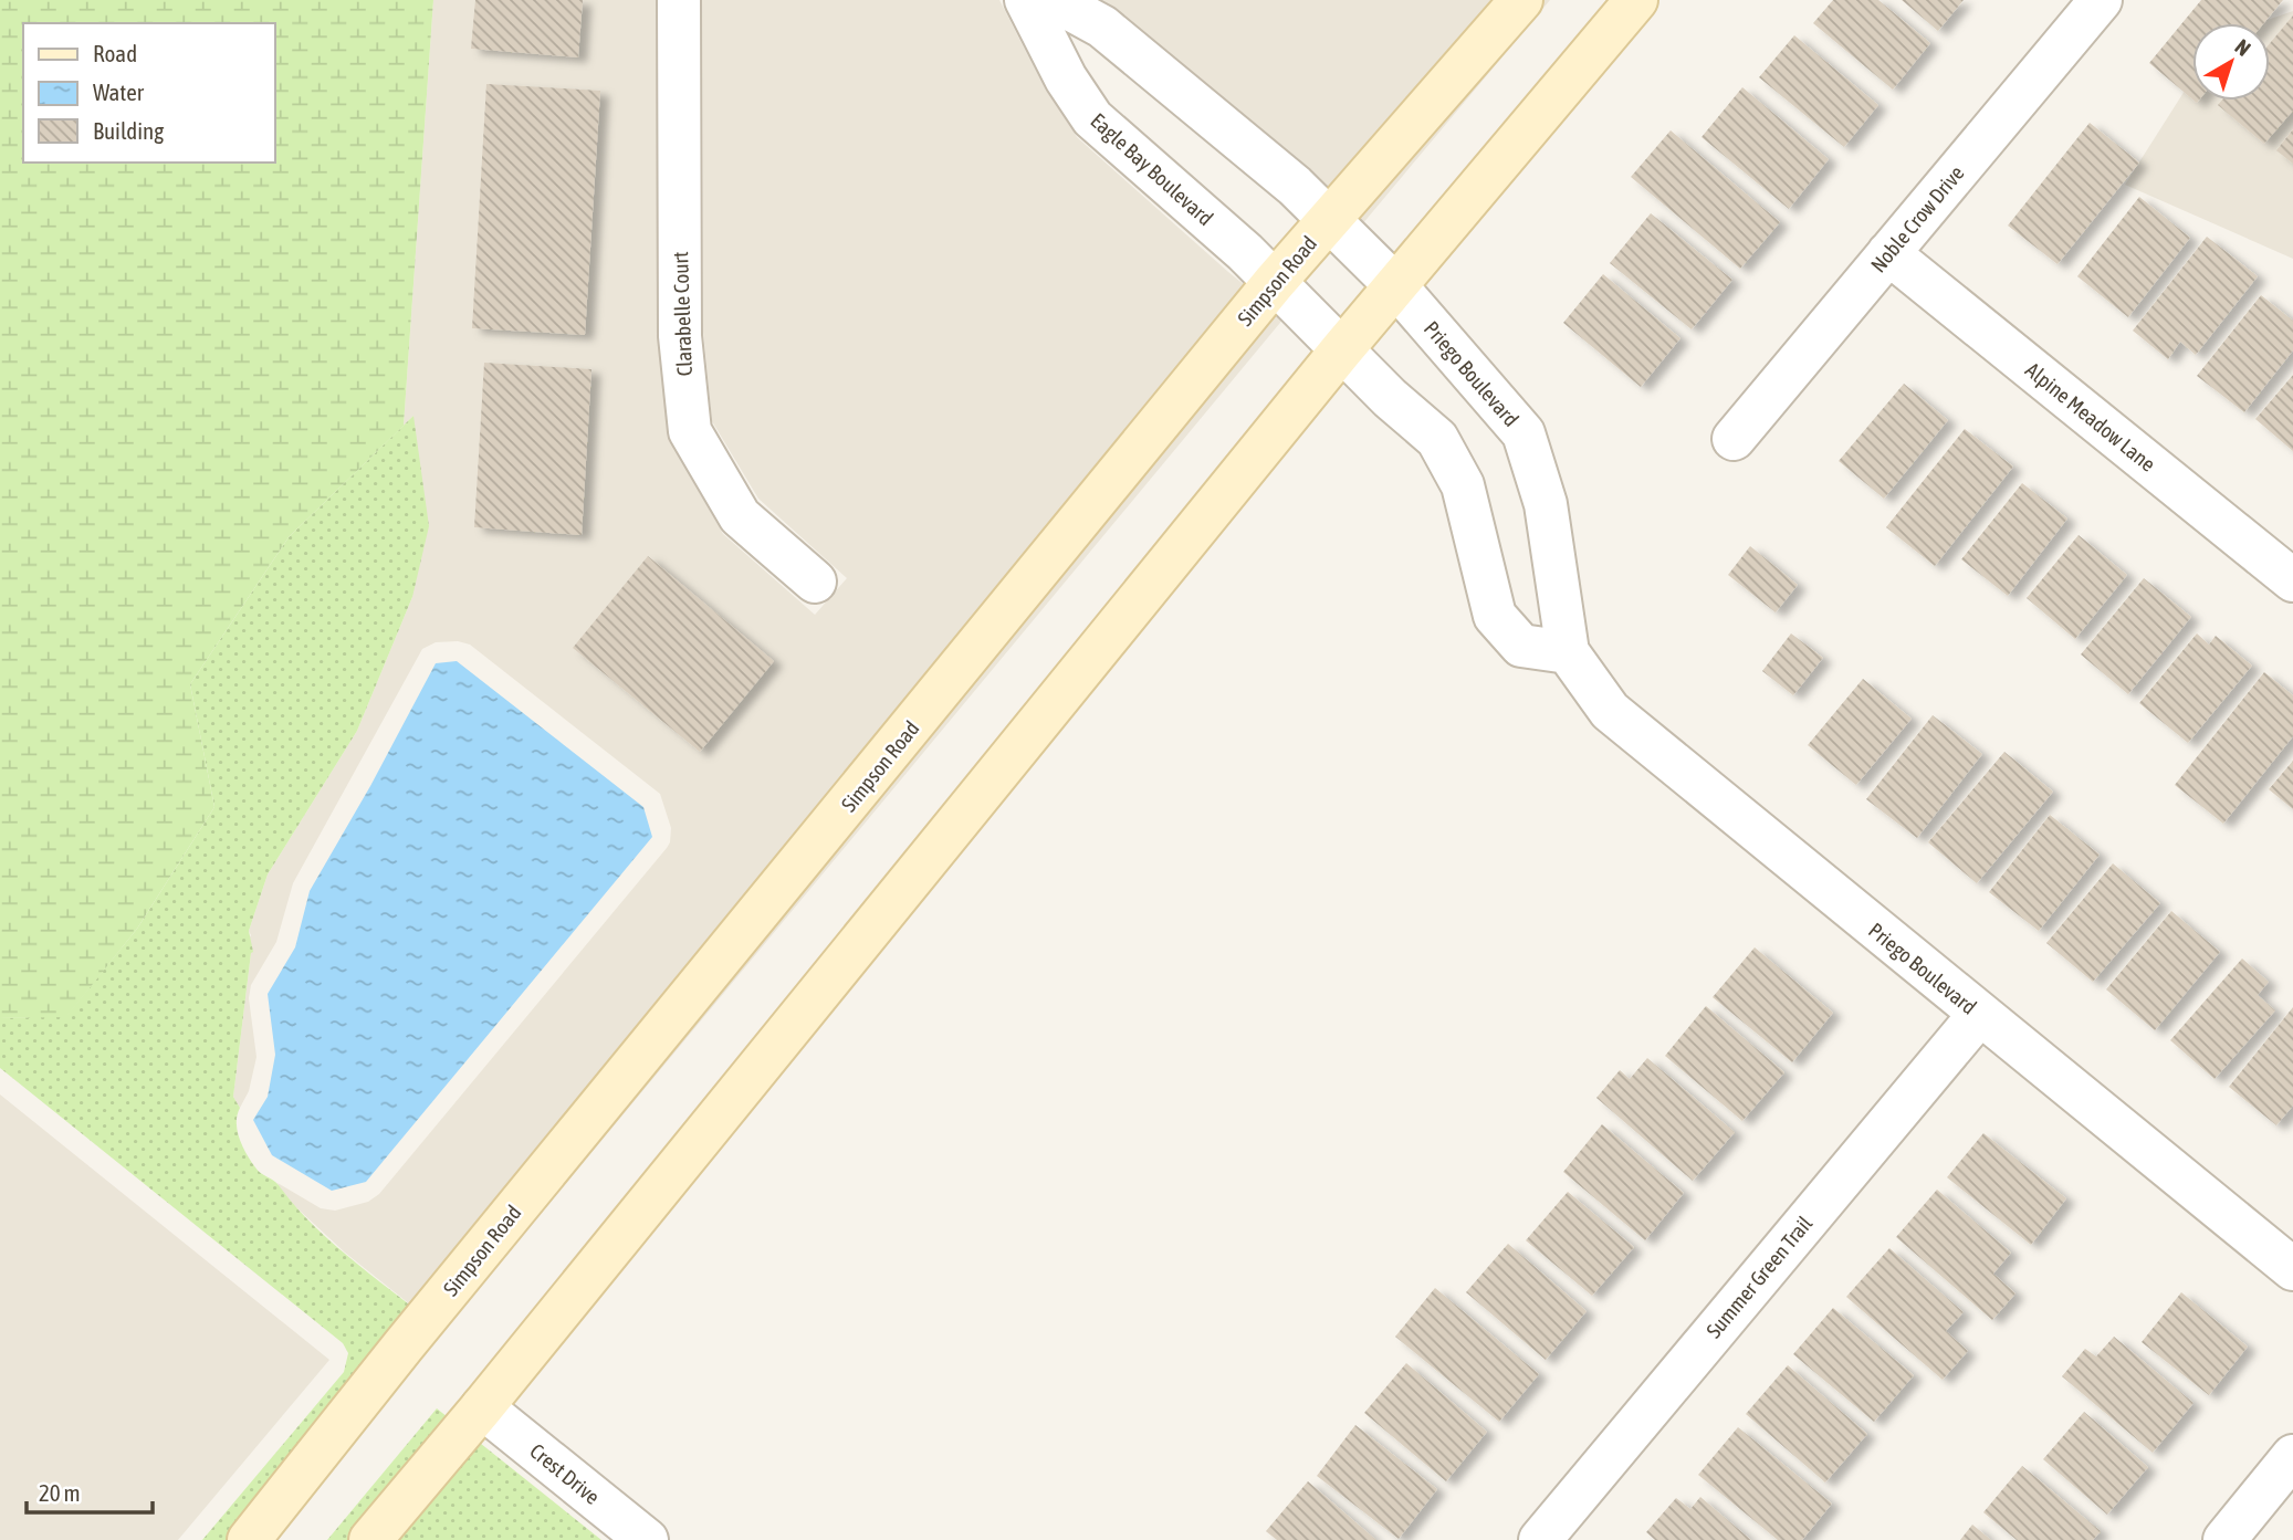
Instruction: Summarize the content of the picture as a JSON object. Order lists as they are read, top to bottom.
{
  "streets": {
    "main road": ["Simpson Road"],
    "street": [
      "Eagle Bay Boulevard",
      "Noble Crow Drive",
      "Clarabelle Court",
      "Priego Boulevard",
      "Alpine Meadow Lane",
      "Summer Green Trail",
      "Crest Drive"
    ]
  },
  "crossings": [
    ["Eagle Bay Boulevard", "Simpson Road"],
    ["Noble Crow Drive", "Alpine Meadow Lane"],
    ["Simpson Road", "Priego Boulevard"],
    ["Priego Boulevard", "Summer Green Trail"]
  ],
  "legend": ["Road", "Water", "Building"],
  "scale_bar": "20 m",
  "north": "top right"
}
